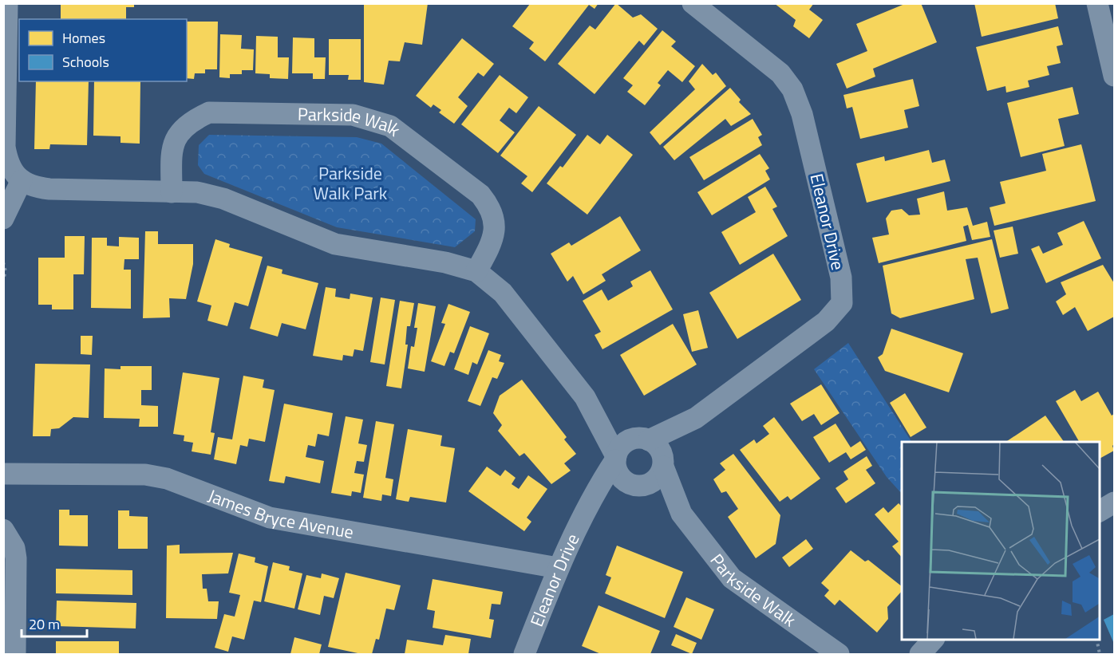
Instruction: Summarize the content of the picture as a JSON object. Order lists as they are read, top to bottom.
{
  "streets": {
    "street": ["Parkside Walk", "Eleanor Drive", "James Bryce Avenue"]
  },
  "crossings": [
    ["Parkside Walk", "Eleanor Drive"],
    ["Eleanor Drive", "James Bryce Avenue"]
  ],
  "parks": ["Parkside Walk Park"],
  "legend": ["Homes", "Schools"],
  "scale_bar": "20 m"
}
